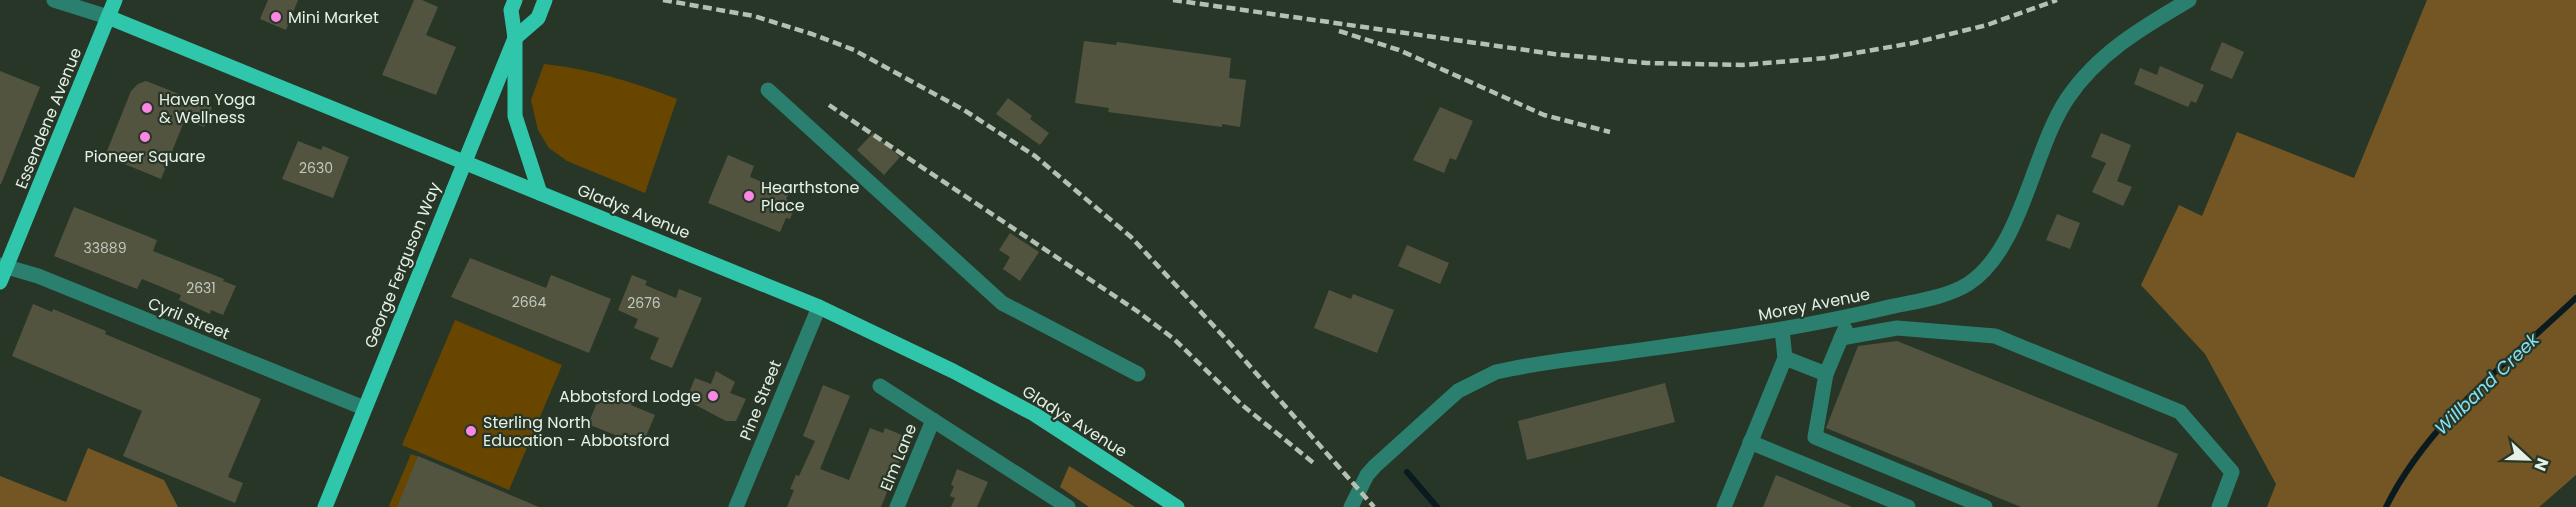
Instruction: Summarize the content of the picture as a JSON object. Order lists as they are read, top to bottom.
{
  "streets": {
    "main road": ["Essendene Avenue", "Gladys Avenue", "George Ferguson Way"],
    "street": [
      "Morey Avenue",
      "Cyril Street",
      "Pine Street",
      "Elm Lane"
    ]
  },
  "crossings": [
    ["Essendene Avenue", "Gladys Avenue"],
    ["Essendene Avenue", "Cyril Street"],
    ["Gladys Avenue", "George Ferguson Way"],
    ["Gladys Avenue", "Pine Street"],
    ["George Ferguson Way", "Cyril Street"]
  ],
  "water": ["Willband Creek"],
  "places": [
    "Mini Market",
    "Haven Yoga & Wellness",
    "Pioneer Square",
    "Hearthstone Place",
    "Abbotsford Lodge",
    "Sterling North Education - Abbotsford"
  ],
  "house_numbers": [
    "2630",
    "33889",
    "2631",
    "2664",
    "2676"
  ],
  "north": "right"
}
